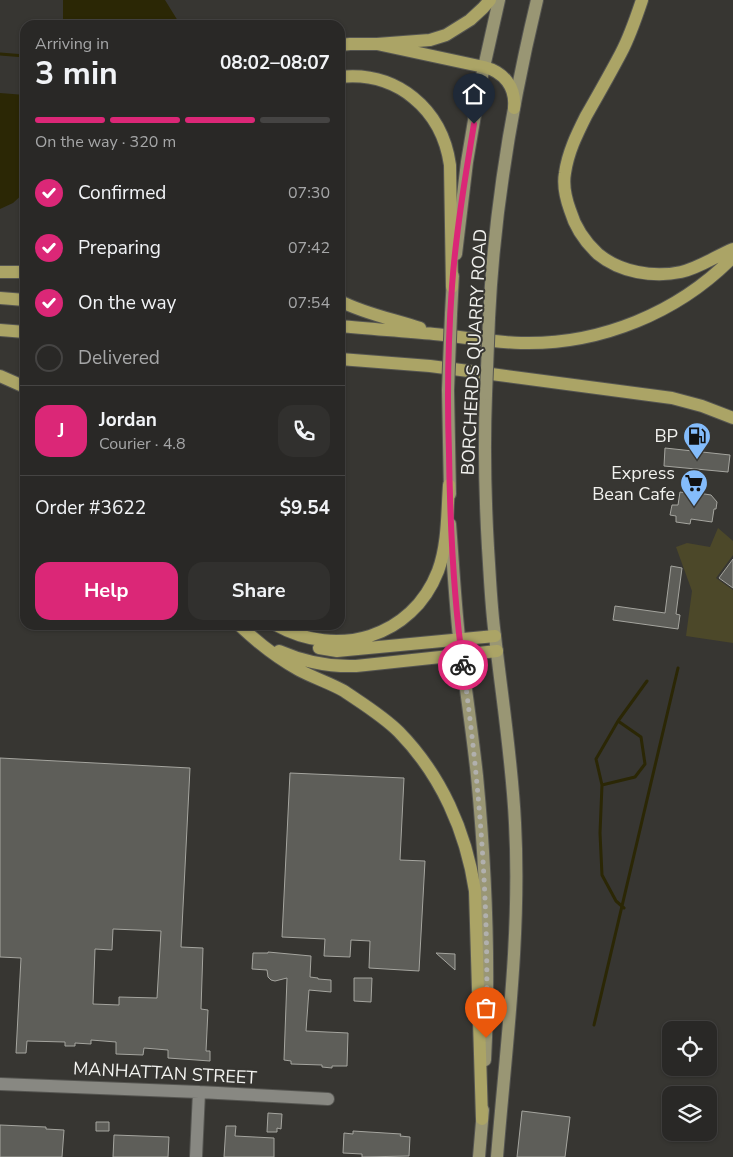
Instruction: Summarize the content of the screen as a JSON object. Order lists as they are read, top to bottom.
{
  "streets": {
    "main road": ["BORCHERDS QUARRY ROAD"],
    "street": ["MANHATTAN STREET"]
  },
  "places": {
    "fuel station": ["BP"],
    "supermarket": ["Express Bean Cafe"]
  },
  "page": {
    "heading": ["3 min", "Arriving in", "08:02–08:07"],
    "panel": [
      "Jordan",
      "Courier · 4.8",
      "Order #3622",
      "$9.54"
    ],
    "bar": "On the way · 320 m",
    "list": [
      ["Confirmed", "07:30"],
      ["Preparing", "07:42"],
      ["On the way", "07:54"],
      "Delivered"
    ],
    "round": "J",
    "buttons": ["Help", "Share"]
  }
}
